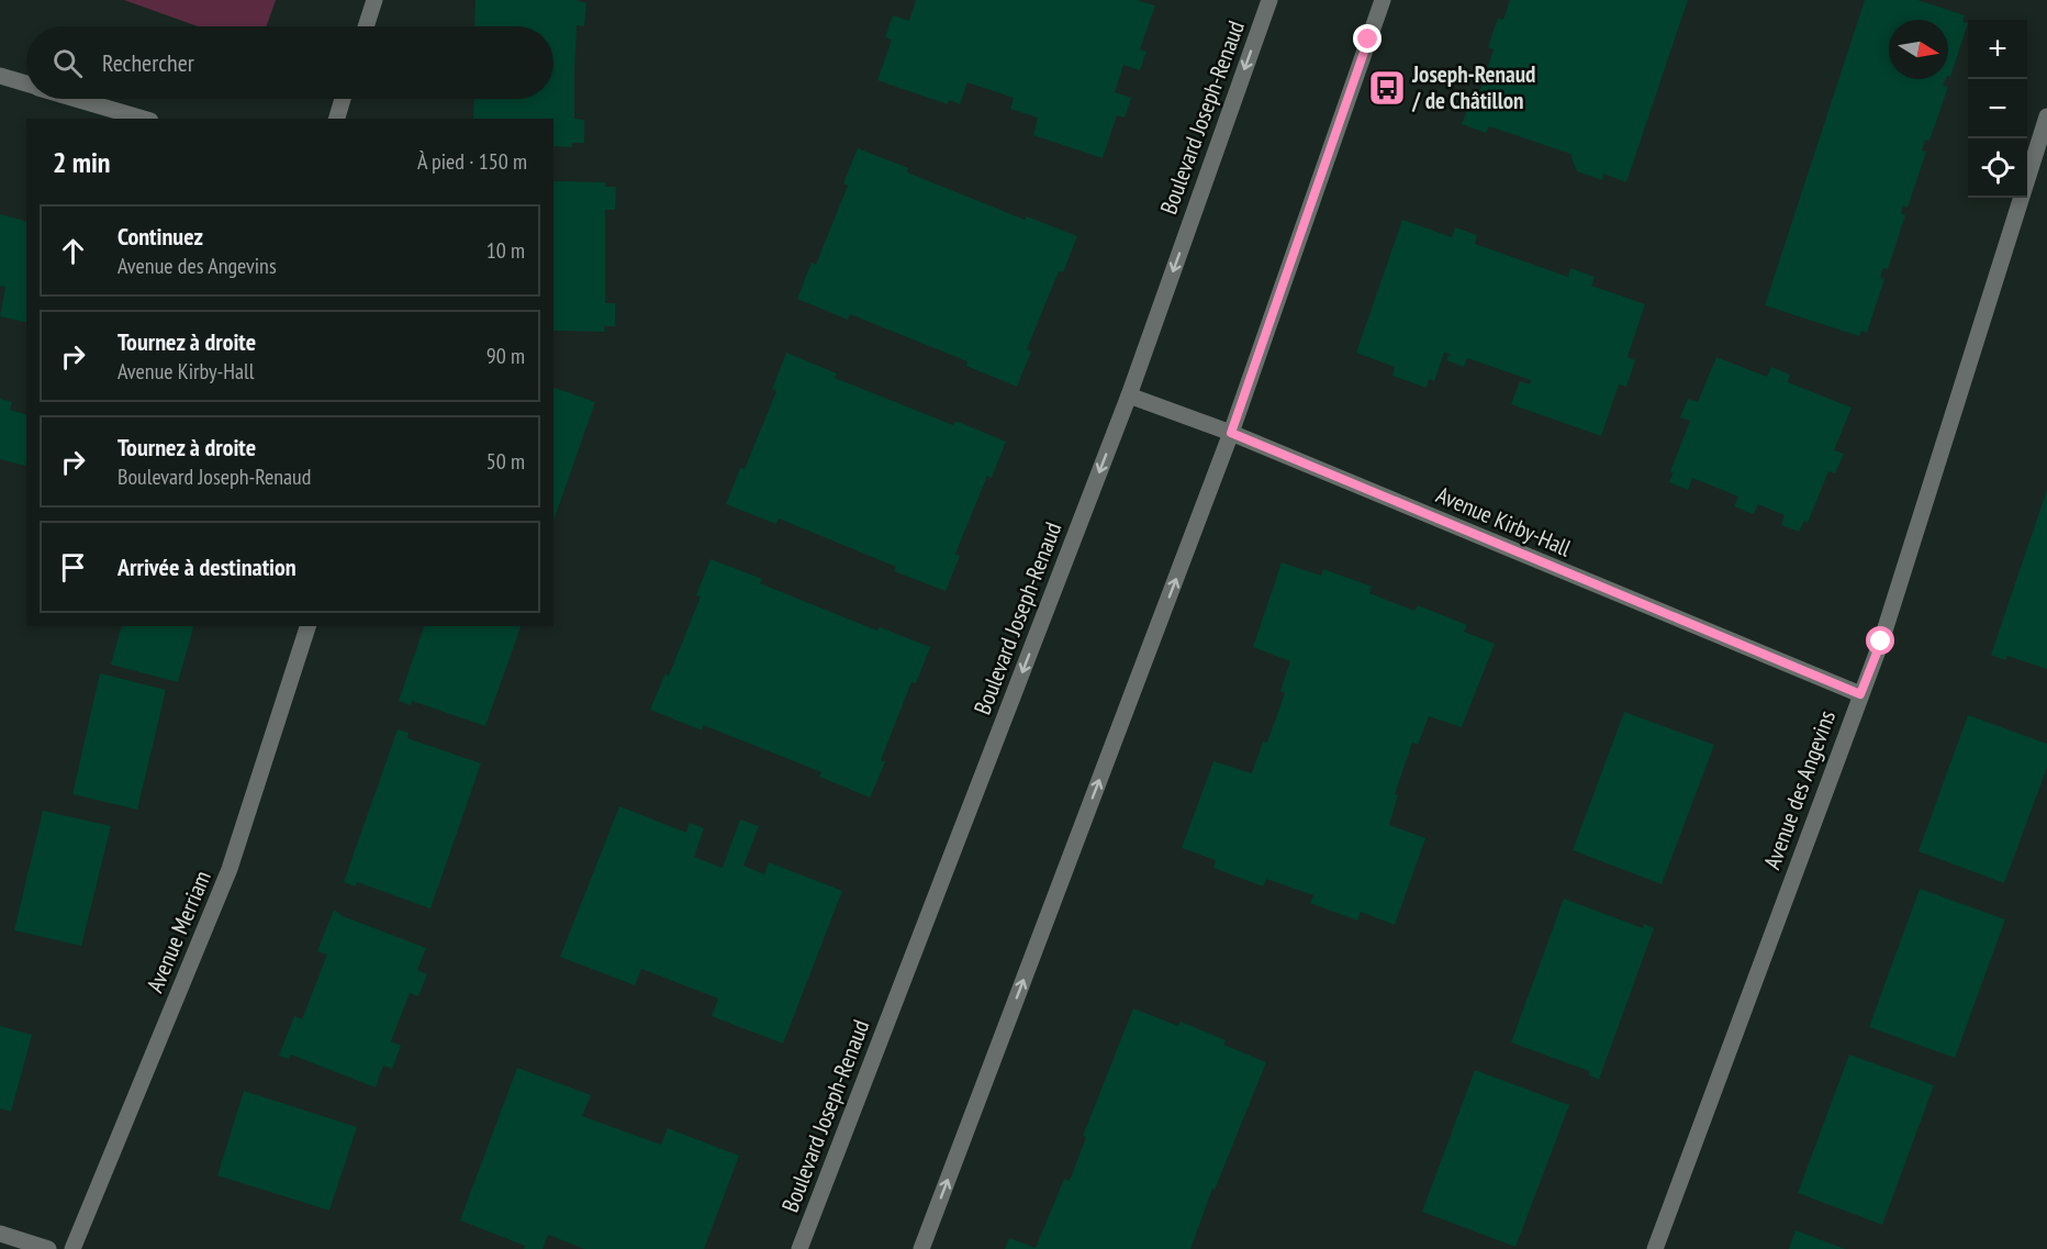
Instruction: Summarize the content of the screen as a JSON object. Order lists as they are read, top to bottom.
{
  "streets": {
    "street": [
      "Boulevard Joseph-Renaud",
      "Avenue Kirby-Hall",
      "Avenue des Angevins",
      "Avenue Merriam"
    ]
  },
  "crossings": [
    ["Boulevard Joseph-Renaud", "Avenue Kirby-Hall"],
    ["Avenue Kirby-Hall", "Avenue des Angevins"]
  ],
  "places": {
    "bus stop": ["Joseph-Renaud / de Châtillon"]
  },
  "north": "right",
  "page": {
    "map_buttons": ["+", "−"],
    "search": "Rechercher",
    "heading": ["2 min", "À pied · 150 m"],
    "list": [
      ["Continuez", "Avenue des Angevins", "10 m"],
      ["Tournez à droite", "Avenue Kirby-Hall", "90 m"],
      ["Tournez à droite", "Boulevard Joseph-Renaud", "50 m"],
      "Arrivée à destination"
    ]
  }
}
